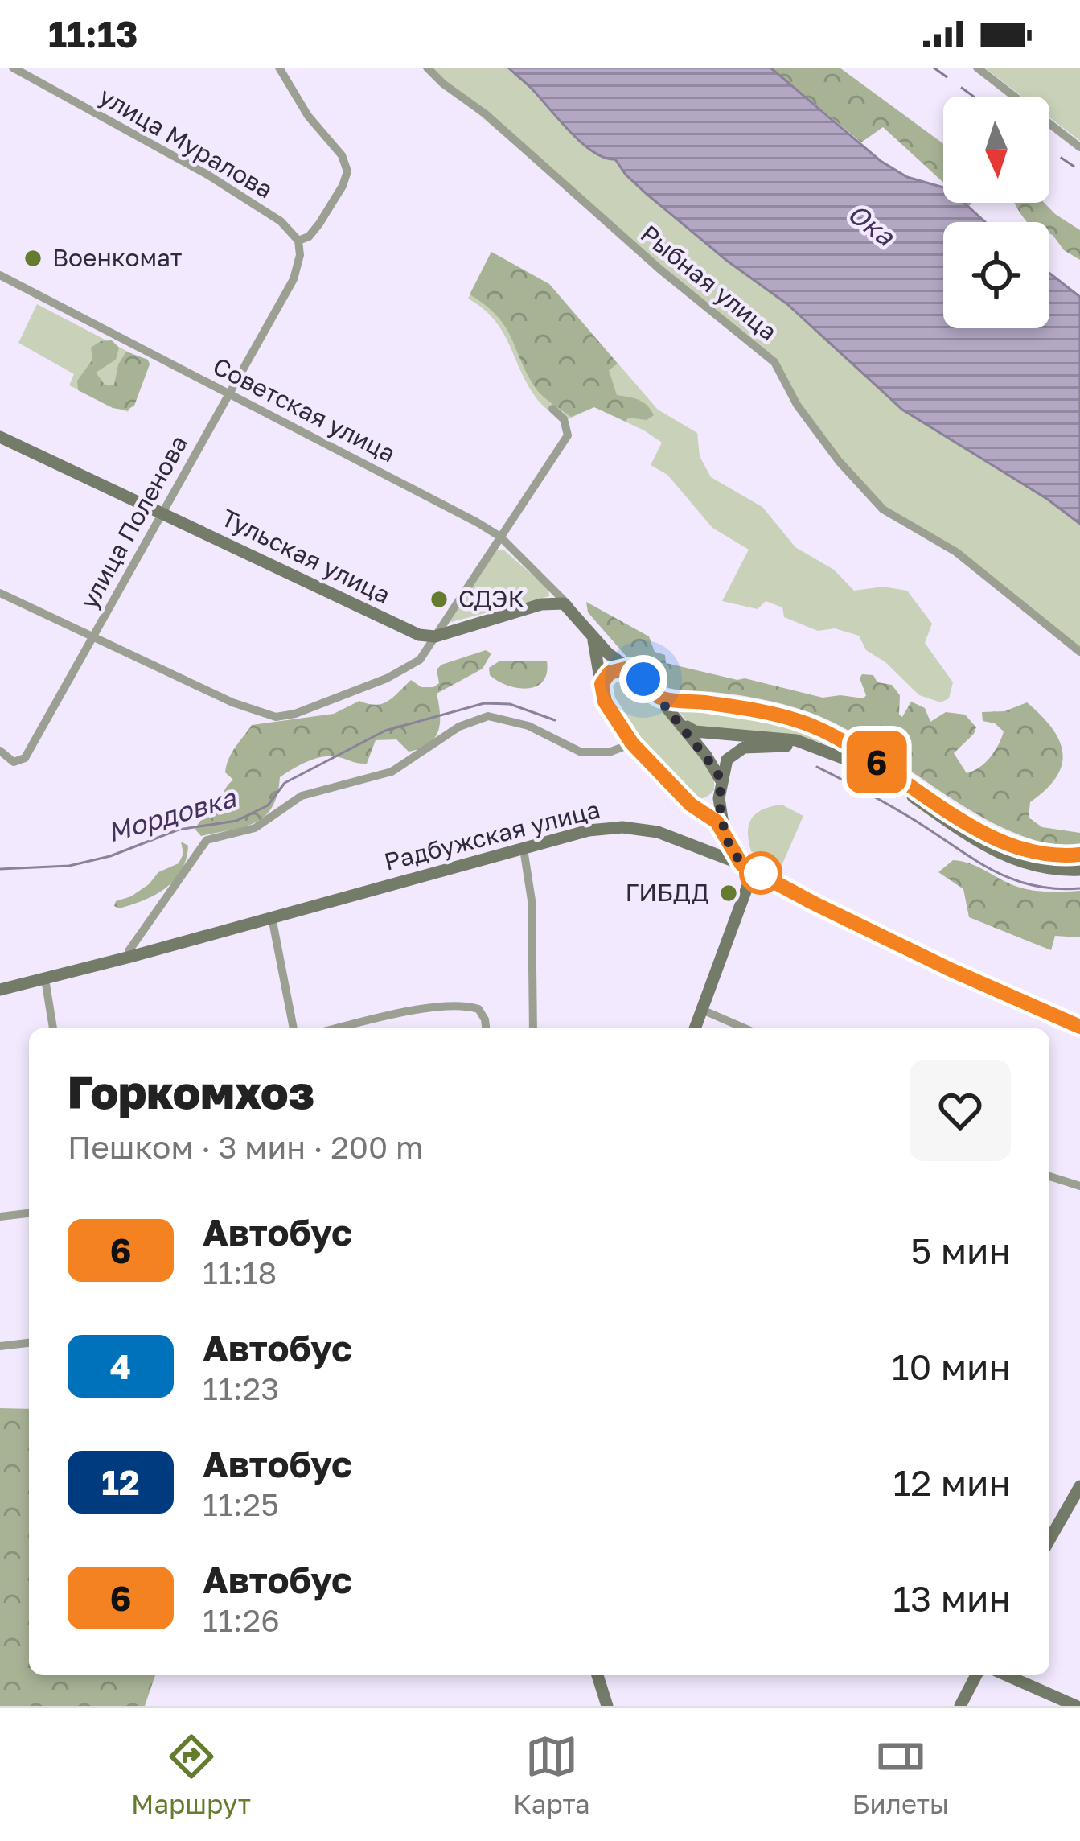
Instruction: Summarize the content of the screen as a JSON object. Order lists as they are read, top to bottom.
{
  "streets": {
    "main road": ["Тульская улица", "Радбужская улица"],
    "street": [
      "улица Муралова",
      "Рыбная улица",
      "Советская улица",
      "улица Поленова"
    ]
  },
  "crossings": [
    ["улица Муралова", "улица Поленова"],
    ["Советская улица", "улица Поленова"],
    ["улица Поленова", "Тульская улица"]
  ],
  "water": ["Ока", "Мордовка"],
  "places": ["Военкомат", "СДЭК", "ГИБДД"],
  "lines": ["bus line 6"],
  "north": "bottom",
  "page": {
    "status": "11:13",
    "on_map": "6",
    "heading": ["Горкомхоз", "Пешком · 3 мин · 200 m"],
    "list": [
      {
        "mark": "6",
        "name": "Автобус",
        "note": "11:18",
        "value": "5 мин"
      },
      {
        "mark": "4",
        "name": "Автобус",
        "note": "11:23",
        "value": "10 мин"
      },
      {
        "mark": "12",
        "name": "Автобус",
        "note": "11:25",
        "value": "12 мин"
      },
      {
        "mark": "6",
        "name": "Автобус",
        "note": "11:26",
        "value": "13 мин"
      }
    ],
    "tabs": ["Маршрут", "Карта", "Билеты"]
  }
}
